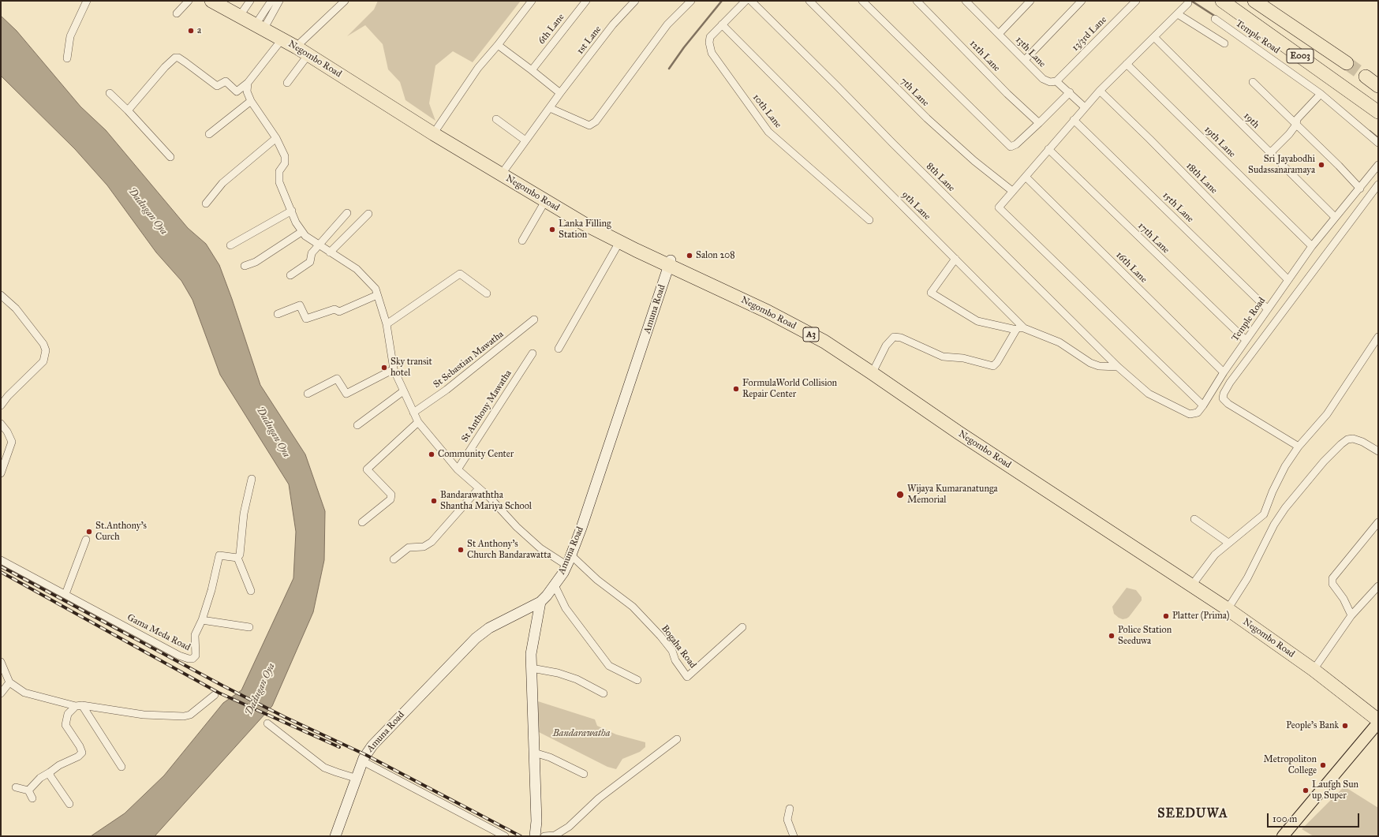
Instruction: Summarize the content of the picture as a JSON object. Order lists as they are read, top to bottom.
{
  "streets": {
    "highway": ["E003", "Negombo Road", "A3"],
    "street": [
      "6th Lane",
      "13/3rd Lane",
      "Temple Road",
      "1st Lane",
      "13th Lane",
      "12th Lane",
      "7th Lane",
      "10th Lane",
      "19th",
      "19th Lane",
      "8th Lane",
      "18th Lane",
      "9th Lane",
      "15th Lane",
      "17th Lane",
      "16th Lane",
      "Amuna Road",
      "St Sebastian Mawatha",
      "St Anthony Mawatha",
      "Gama Meda Road",
      "Bogaha Road"
    ]
  },
  "crossings": [
    ["13/3rd Lane", "13th Lane"],
    ["Temple Road", "19th"],
    ["Temple Road", "19th Lane"],
    ["Temple Road", "8th Lane"],
    ["Temple Road", "18th Lane"],
    ["Temple Road", "9th Lane"],
    ["Temple Road", "15th Lane"],
    ["Temple Road", "17th Lane"],
    ["Temple Road", "16th Lane"],
    ["1st Lane", "Negombo Road"],
    ["Negombo Road", "Amuna Road"],
    ["10th Lane", "9th Lane"],
    ["8th Lane", "9th Lane"],
    ["Amuna Road", "Bogaha Road"]
  ],
  "districts": ["SEEDUWA"],
  "water": ["Dadugan Oya"],
  "parks": ["Bandarawatha"],
  "places": [
    "a",
    "Sri Jayabodhi Sudassanaramaya",
    "Lanka Filling Station",
    "Salon 208",
    "Sky transit hotel",
    "FormulaWorld Collision Repair Center",
    "Community Center",
    "Wijaya Kumaranatunga Memorial",
    "Bandarawaththa Shantha Mariya School",
    "St.Anthony's Curch",
    "St Anthony's Church Bandarawatta",
    "Platter (Prima)",
    "Police Station Seeduwa",
    "People's Bank",
    "Metropoliton College",
    "Laufgh Sun up Super"
  ],
  "scale_bar": "100 m"
}
